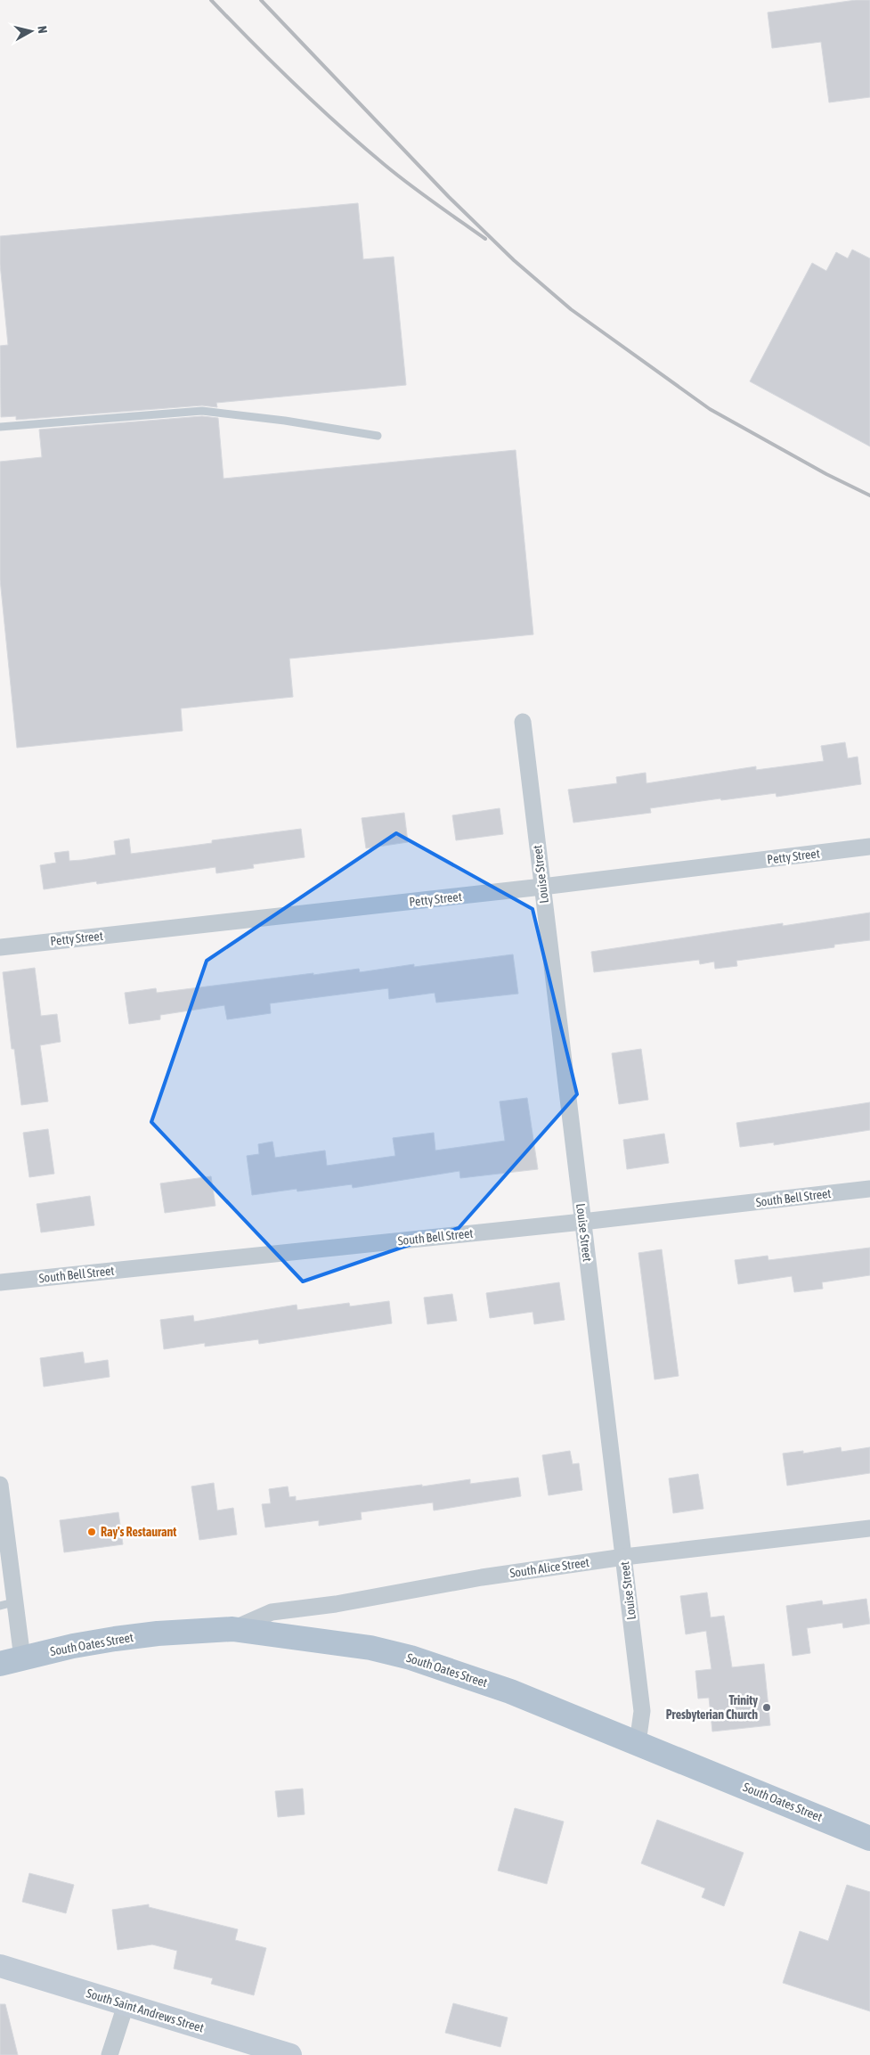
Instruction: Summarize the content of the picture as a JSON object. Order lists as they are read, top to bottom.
{
  "streets": {
    "main road": ["South Oates Street"],
    "street": [
      "Petty Street",
      "Louise Street",
      "South Bell Street",
      "South Alice Street",
      "South Saint Andrews Street"
    ]
  },
  "crossings": [
    ["Petty Street", "Louise Street"],
    ["Louise Street", "South Bell Street"],
    ["Louise Street", "South Alice Street"],
    ["Louise Street", "South Oates Street"],
    ["South Alice Street", "South Oates Street"]
  ],
  "places": ["Ray's Restaurant", "Trinity Presbyterian Church"],
  "north": "right"
}
